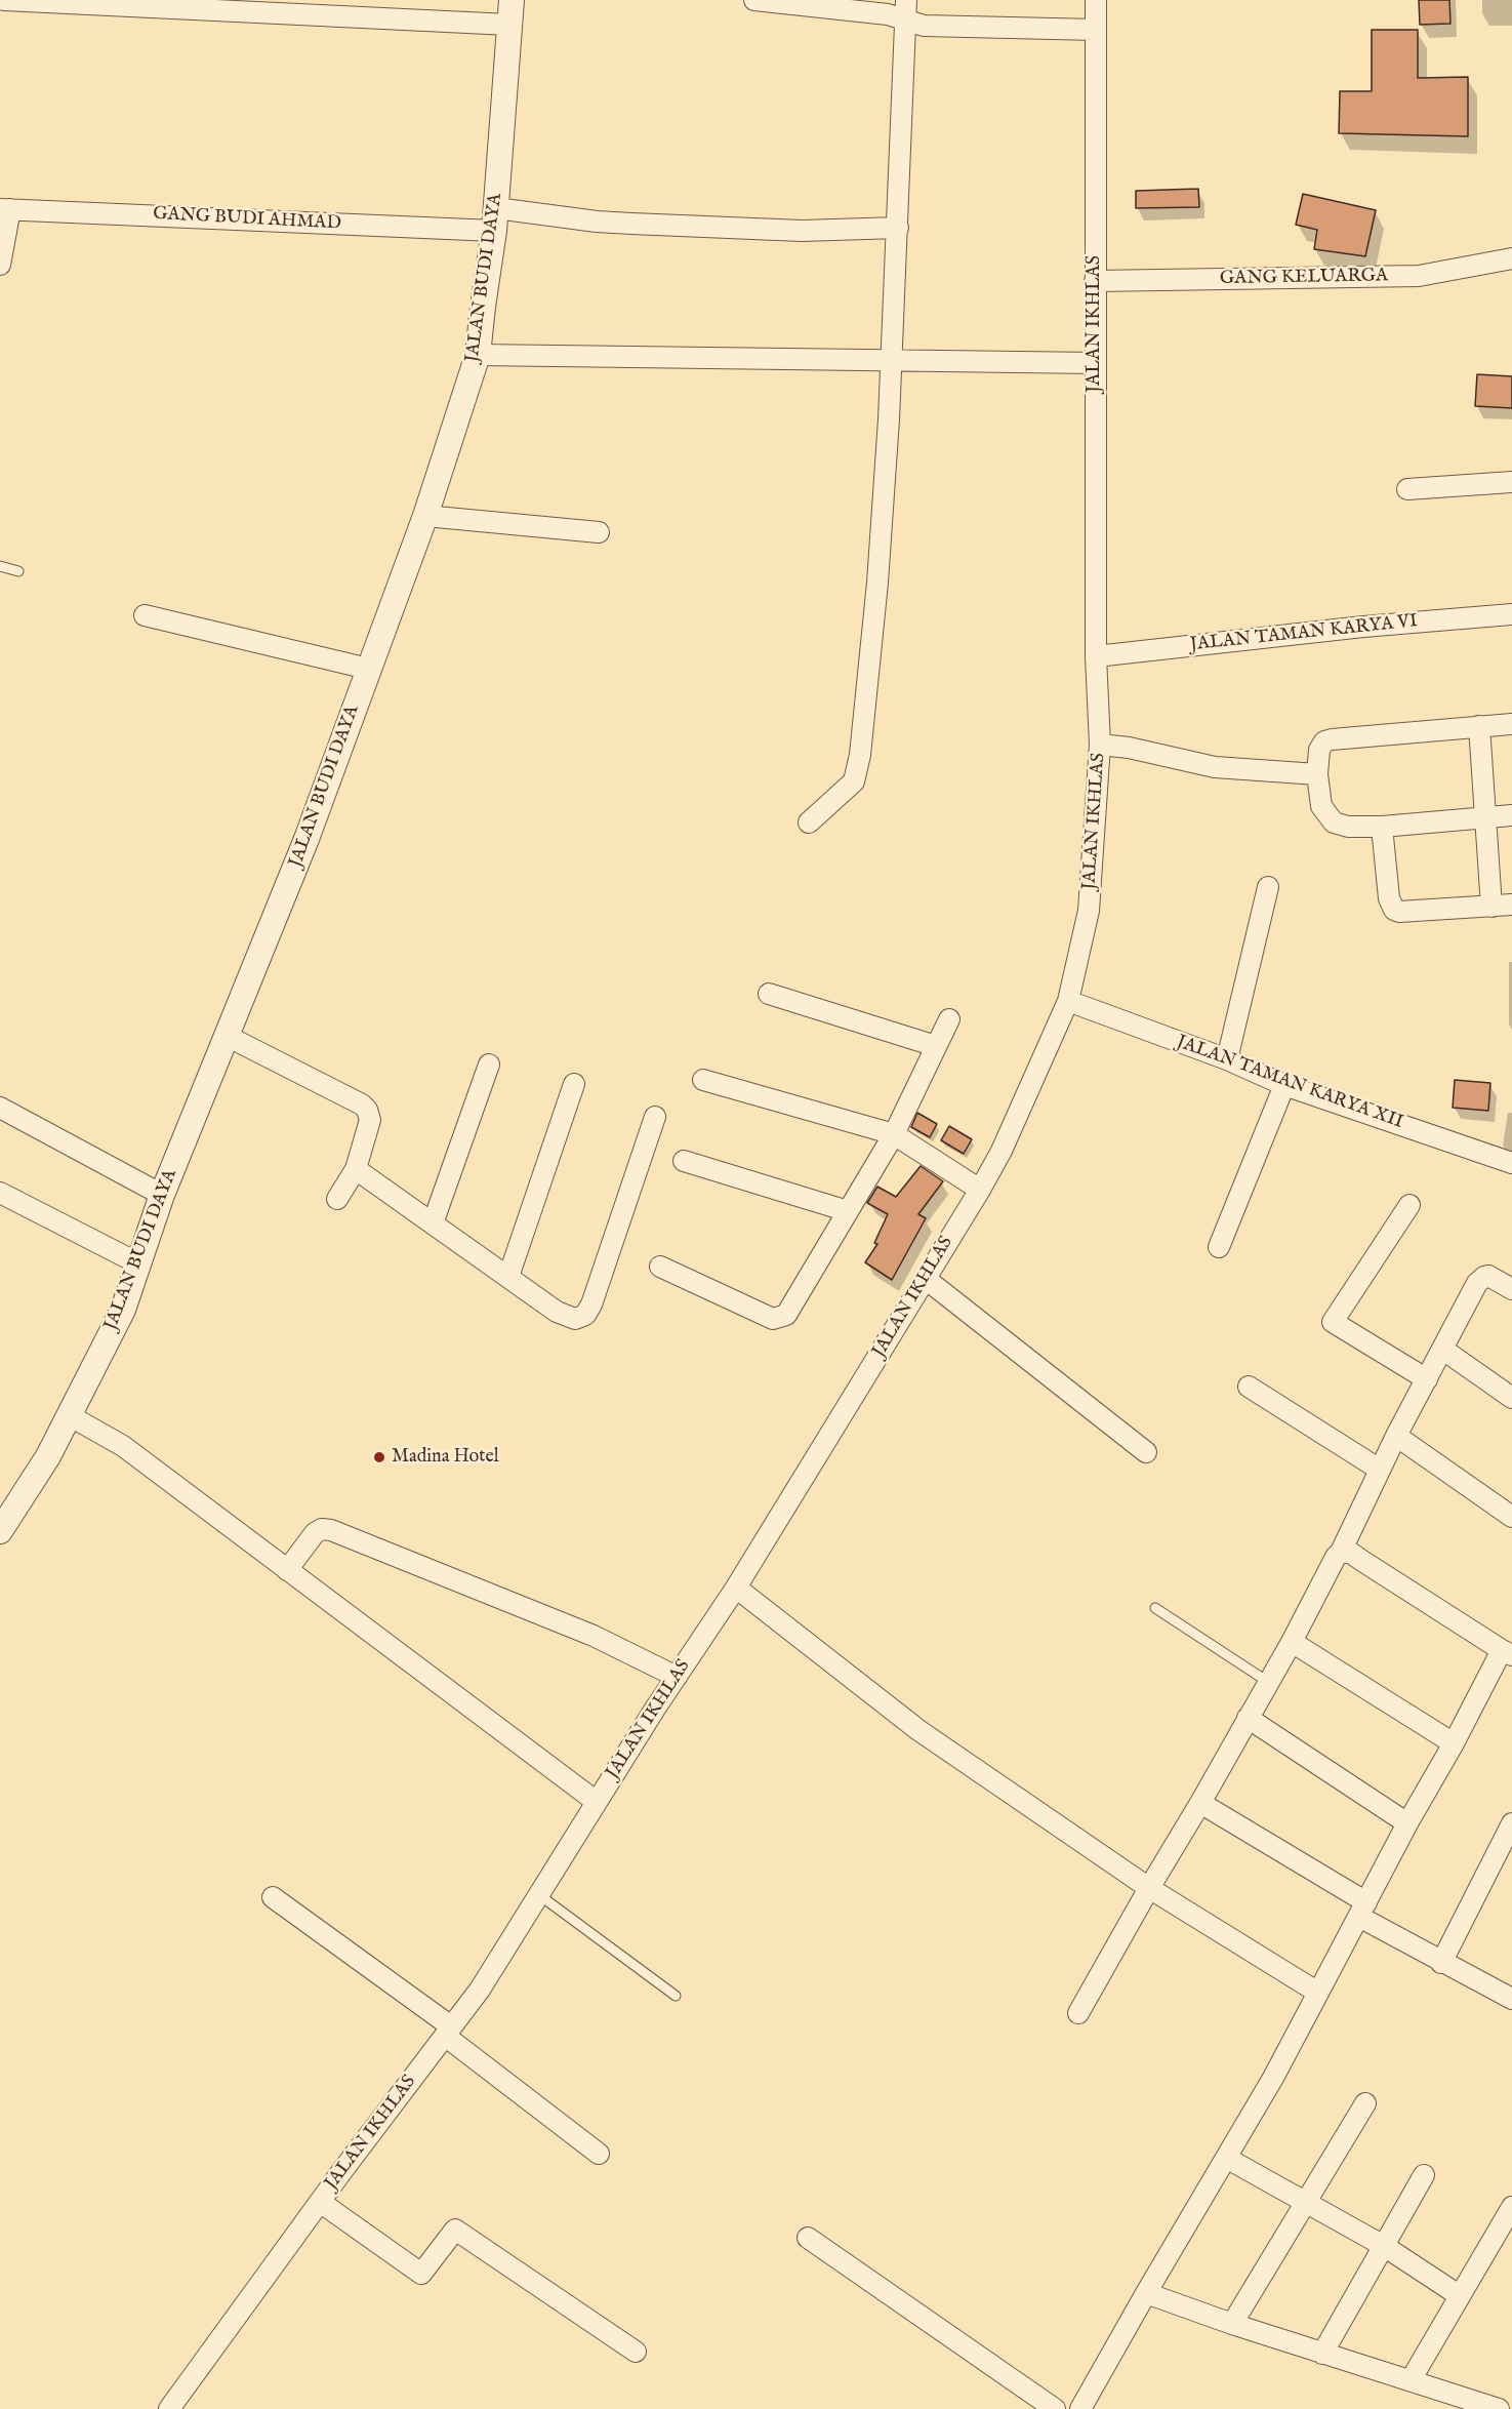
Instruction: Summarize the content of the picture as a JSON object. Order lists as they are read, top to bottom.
{
  "streets": {
    "street": [
      "GANG BUDI AHMAD",
      "JALAN BUDI DAYA",
      "GANG KELUARGA",
      "JALAN IKHLAS",
      "JALAN TAMAN KARYA VI",
      "JALAN TAMAN KARYA XII"
    ]
  },
  "crossings": [
    ["GANG BUDI AHMAD", "JALAN BUDI DAYA"],
    ["GANG KELUARGA", "JALAN IKHLAS"],
    ["JALAN IKHLAS", "JALAN TAMAN KARYA VI"],
    ["JALAN IKHLAS", "JALAN TAMAN KARYA XII"]
  ],
  "places": ["Madina Hotel"]
}
